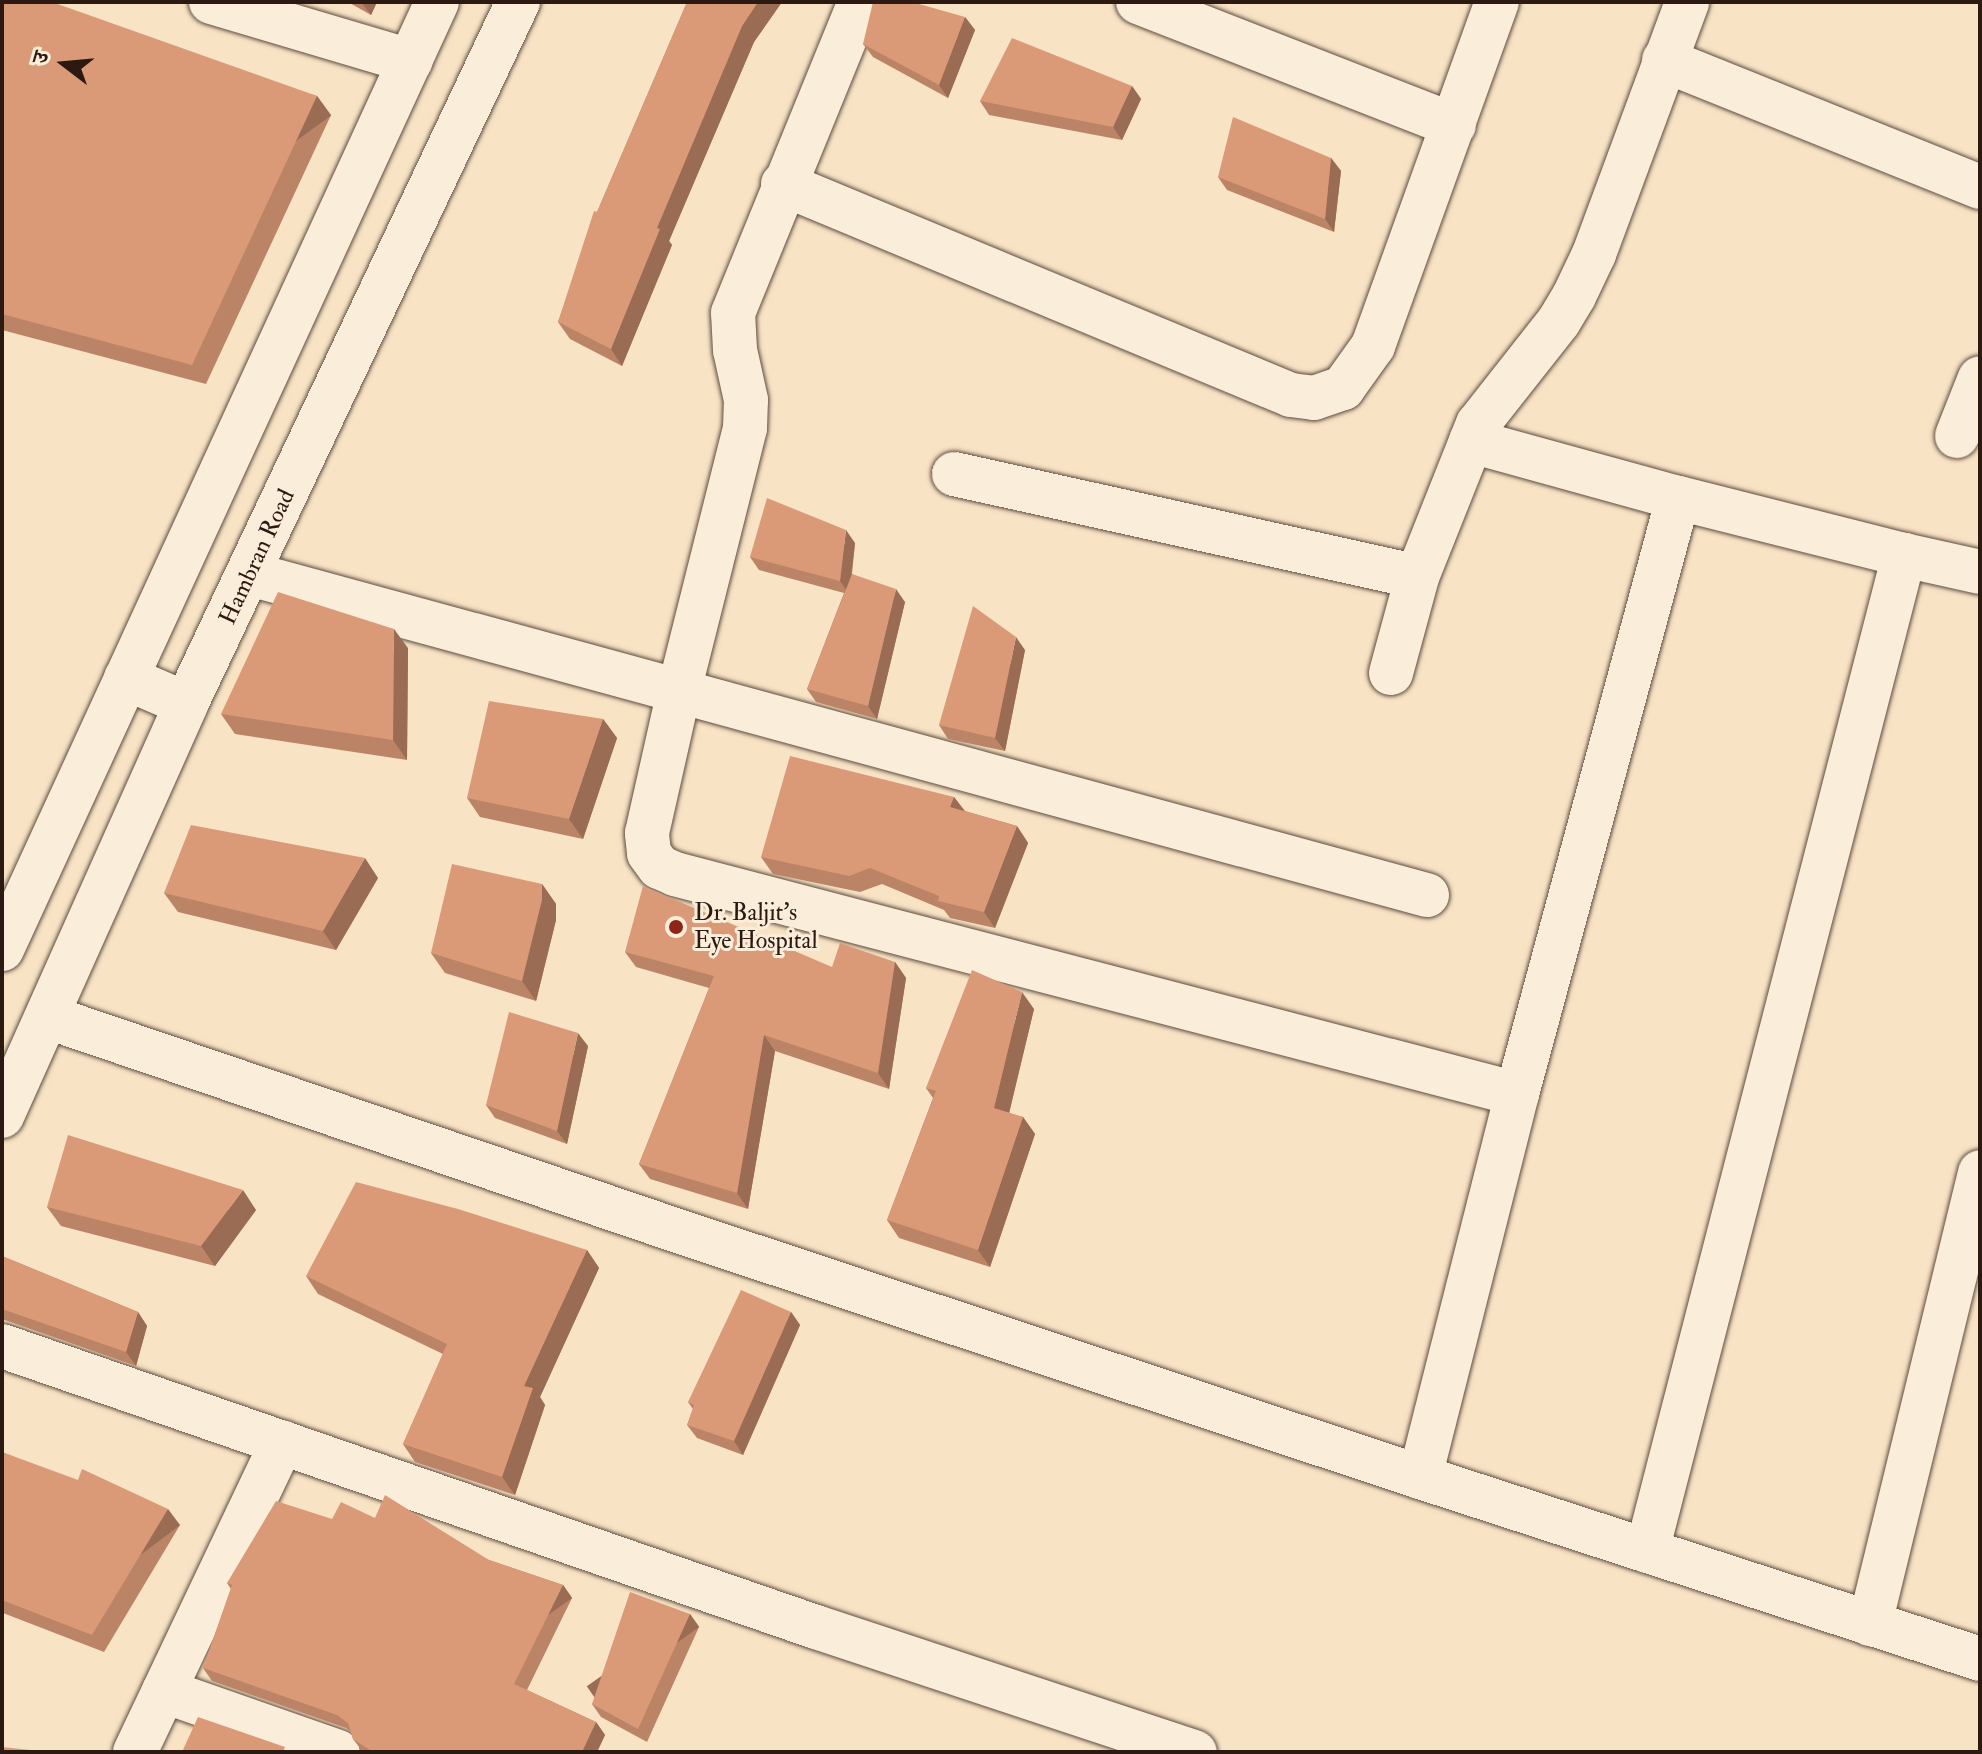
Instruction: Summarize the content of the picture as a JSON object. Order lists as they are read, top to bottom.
{
  "streets": {
    "street": ["Hambran Road"]
  },
  "places": ["Dr. Baljit's Eye Hospital"],
  "north": "left"
}
